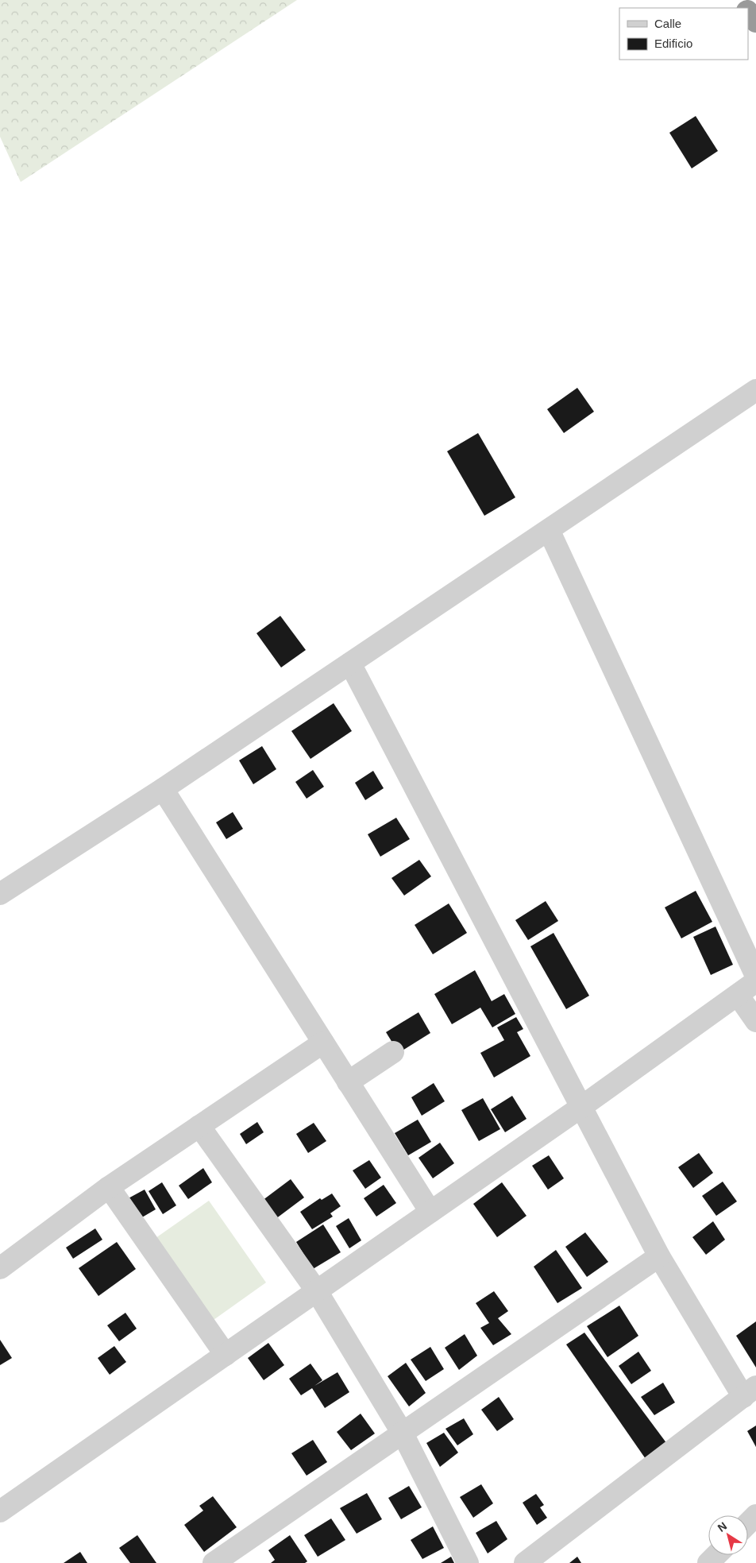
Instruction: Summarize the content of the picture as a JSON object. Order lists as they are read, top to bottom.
{
  "legend": ["Calle", "Edificio"],
  "north": "top left"
}
